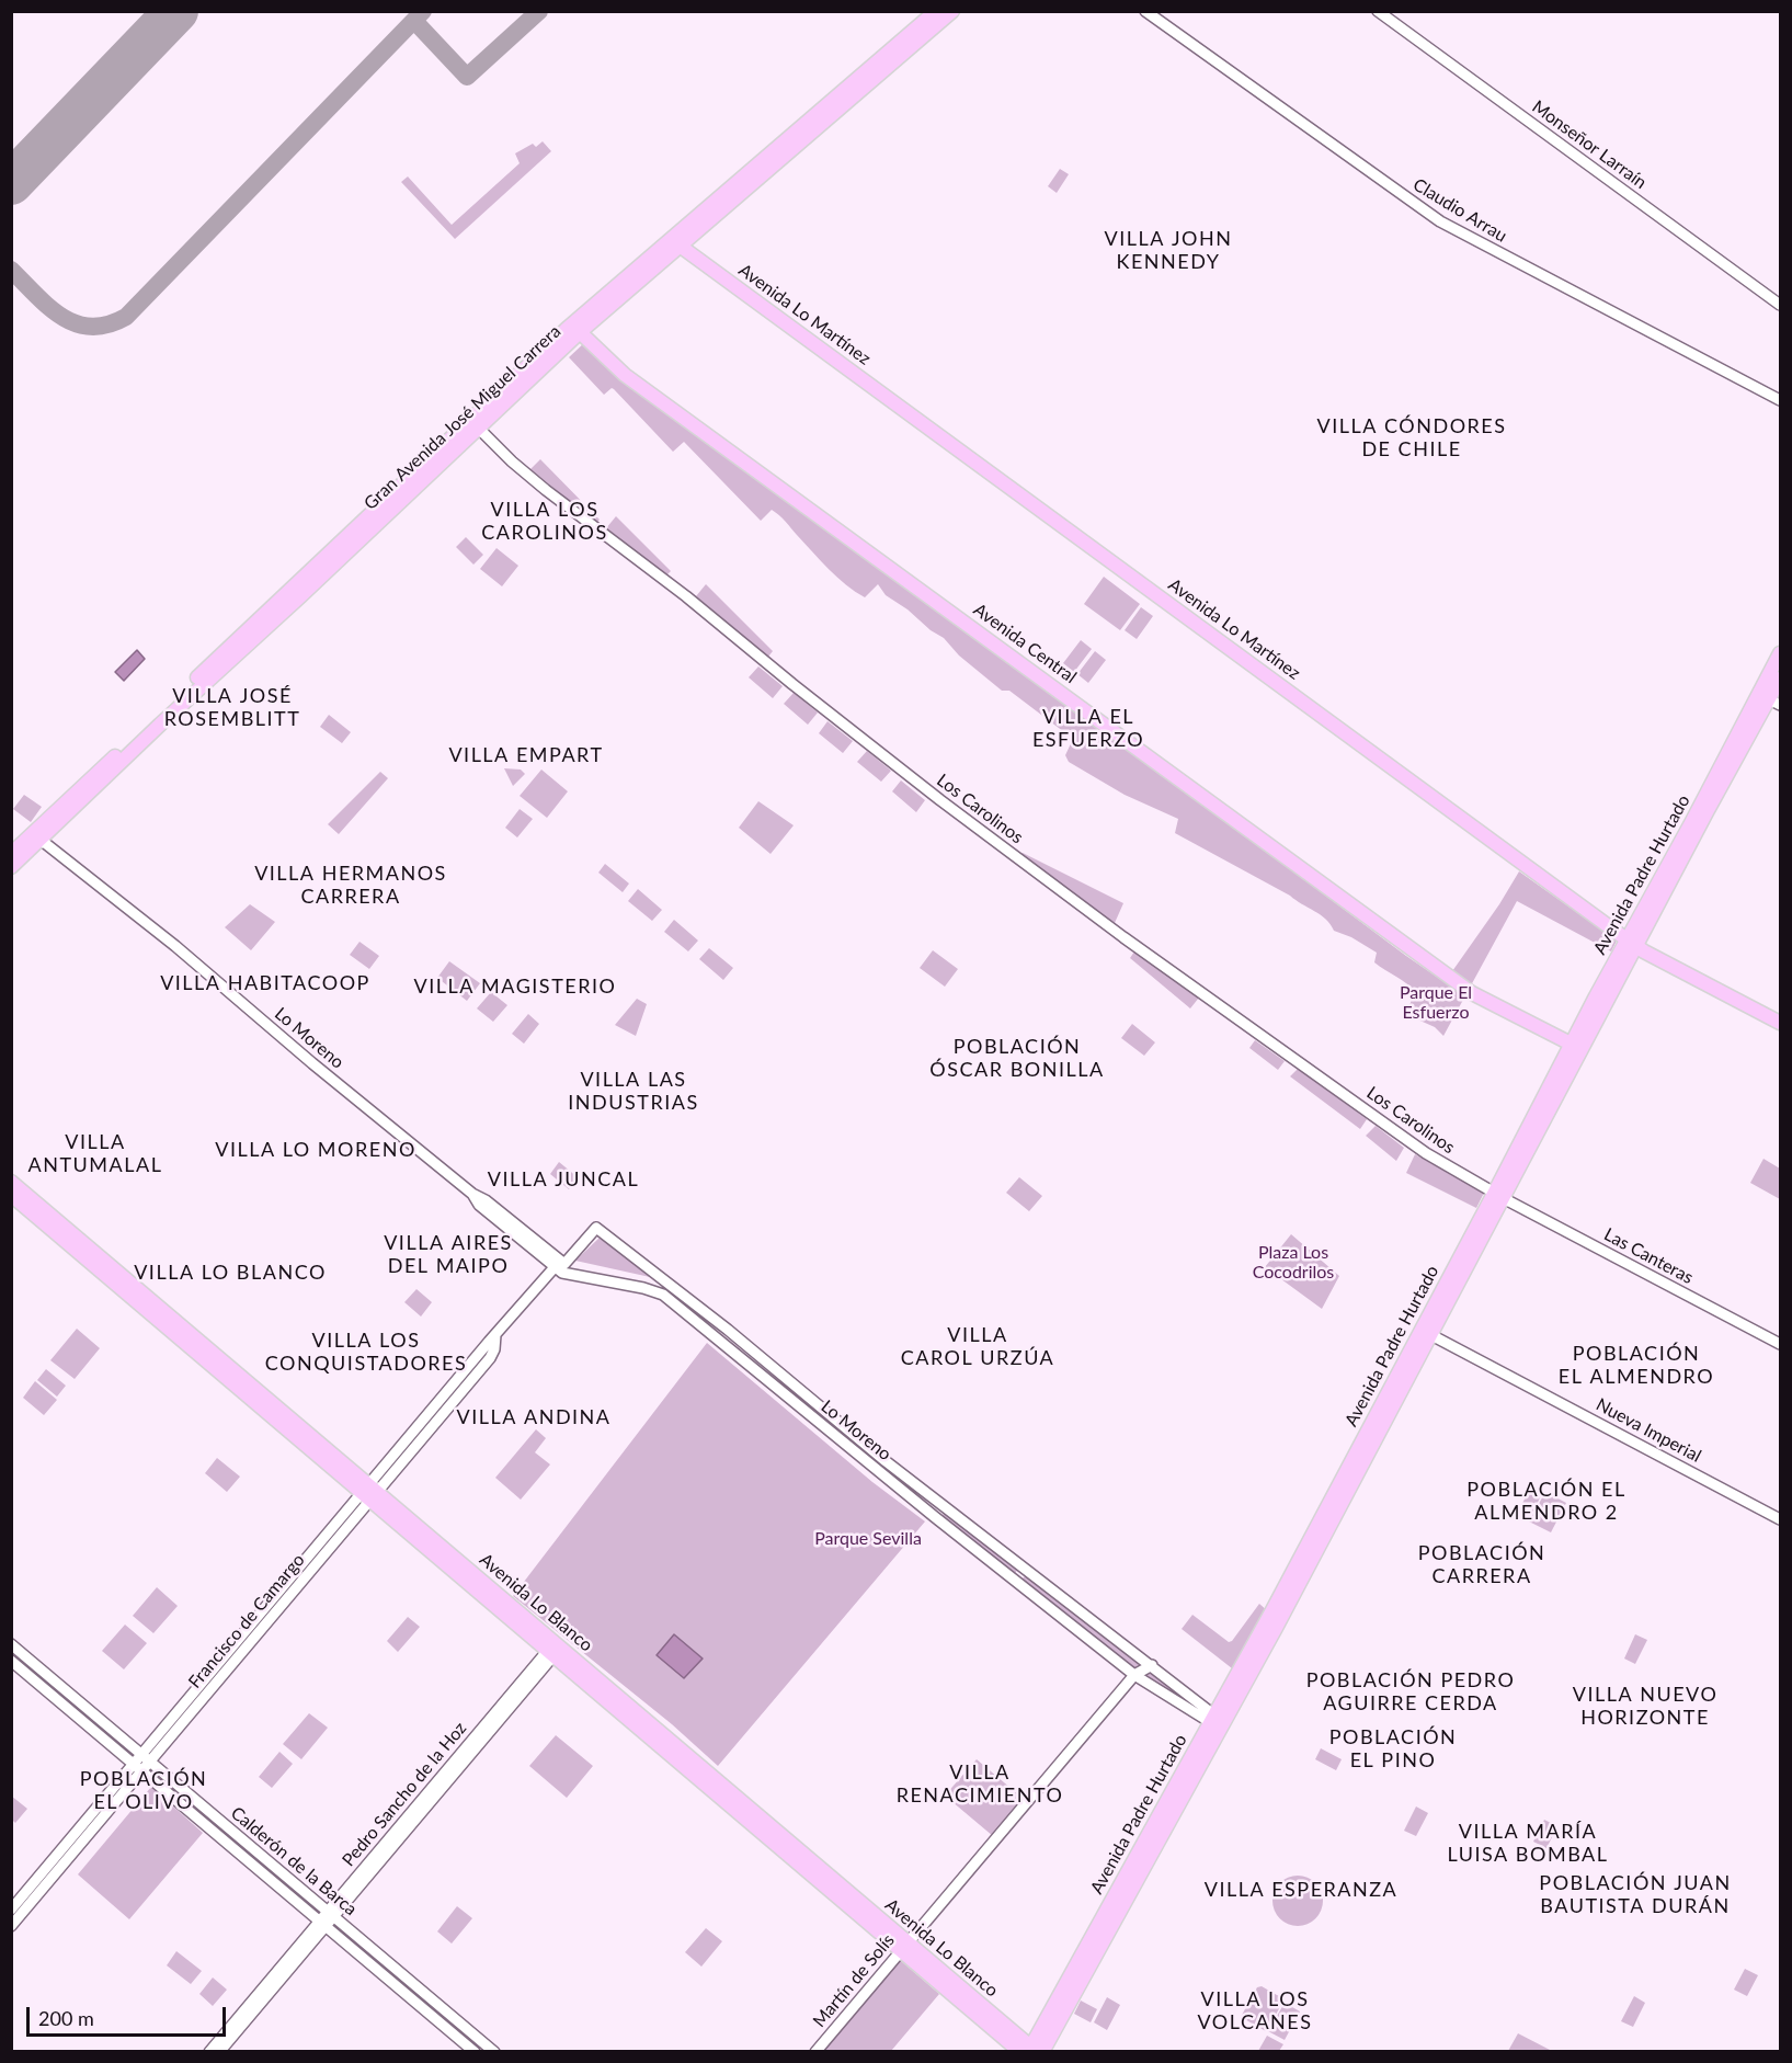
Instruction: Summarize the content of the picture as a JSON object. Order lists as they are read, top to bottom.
{
  "streets": {
    "main road": [
      "Avenida Lo Martínez",
      "Gran Avenida José Miguel Carrera",
      "Avenida Central",
      "Avenida Padre Hurtado",
      "Avenida Lo Blanco"
    ],
    "street": [
      "Monseñor Larraín",
      "Claudio Arrau",
      "Los Carolinos",
      "Lo Moreno",
      "Las Canteras",
      "Nueva Imperial",
      "Francisco de Camargo",
      "Pedro Sancho de la Hoz",
      "Calderón de la Barca",
      "Martín de Solís"
    ]
  },
  "crossings": [
    ["Avenida Lo Martínez", "Gran Avenida José Miguel Carrera"],
    ["Avenida Lo Martínez", "Avenida Padre Hurtado"],
    ["Gran Avenida José Miguel Carrera", "Avenida Central"],
    ["Gran Avenida José Miguel Carrera", "Los Carolinos"],
    ["Gran Avenida José Miguel Carrera", "Lo Moreno"],
    ["Avenida Central", "Avenida Padre Hurtado"],
    ["Los Carolinos", "Avenida Padre Hurtado"],
    ["Los Carolinos", "Las Canteras"],
    ["Avenida Padre Hurtado", "Lo Moreno"],
    ["Avenida Padre Hurtado", "Las Canteras"],
    ["Avenida Padre Hurtado", "Nueva Imperial"],
    ["Avenida Padre Hurtado", "Avenida Lo Blanco"],
    ["Lo Moreno", "Francisco de Camargo"],
    ["Lo Moreno", "Martín de Solís"],
    ["Avenida Lo Blanco", "Francisco de Camargo"],
    ["Avenida Lo Blanco", "Pedro Sancho de la Hoz"],
    ["Avenida Lo Blanco", "Martín de Solís"],
    ["Francisco de Camargo", "Calderón de la Barca"],
    ["Pedro Sancho de la Hoz", "Calderón de la Barca"]
  ],
  "districts": [
    "VILLA JOHN KENNEDY",
    "VILLA CÓNDORES DE CHILE",
    "VILLA LOS CAROLINOS",
    "VILLA JOSÉ ROSEMBLITT",
    "VILLA EL ESFUERZO",
    "VILLA EMPART",
    "VILLA HERMANOS CARRERA",
    "VILLA HABITACOOP",
    "VILLA MAGISTERIO",
    "POBLACIÓN ÓSCAR BONILLA",
    "VILLA LAS INDUSTRIAS",
    "VILLA ANTUMALAL",
    "VILLA LO MORENO",
    "VILLA JUNCAL",
    "VILLA AIRES DEL MAIPO",
    "VILLA LO BLANCO",
    "VILLA CAROL URZÚA",
    "VILLA LOS CONQUISTADORES",
    "POBLACIÓN EL ALMENDRO",
    "VILLA ANDINA",
    "POBLACIÓN EL ALMENDRO 2",
    "POBLACIÓN CARRERA",
    "POBLACIÓN PEDRO AGUIRRE CERDA",
    "VILLA NUEVO HORIZONTE",
    "POBLACIÓN EL PINO",
    "VILLA RENACIMIENTO",
    "POBLACIÓN EL OLIVO",
    "VILLA MARÍA LUISA BOMBAL",
    "POBLACIÓN JUAN BAUTISTA DURÁN",
    "VILLA ESPERANZA",
    "VILLA LOS VOLCANES"
  ],
  "parks": ["Parque El Esfuerzo", "Plaza Los Cocodrilos", "Parque Sevilla"],
  "scale_bar": "200 m"
}
